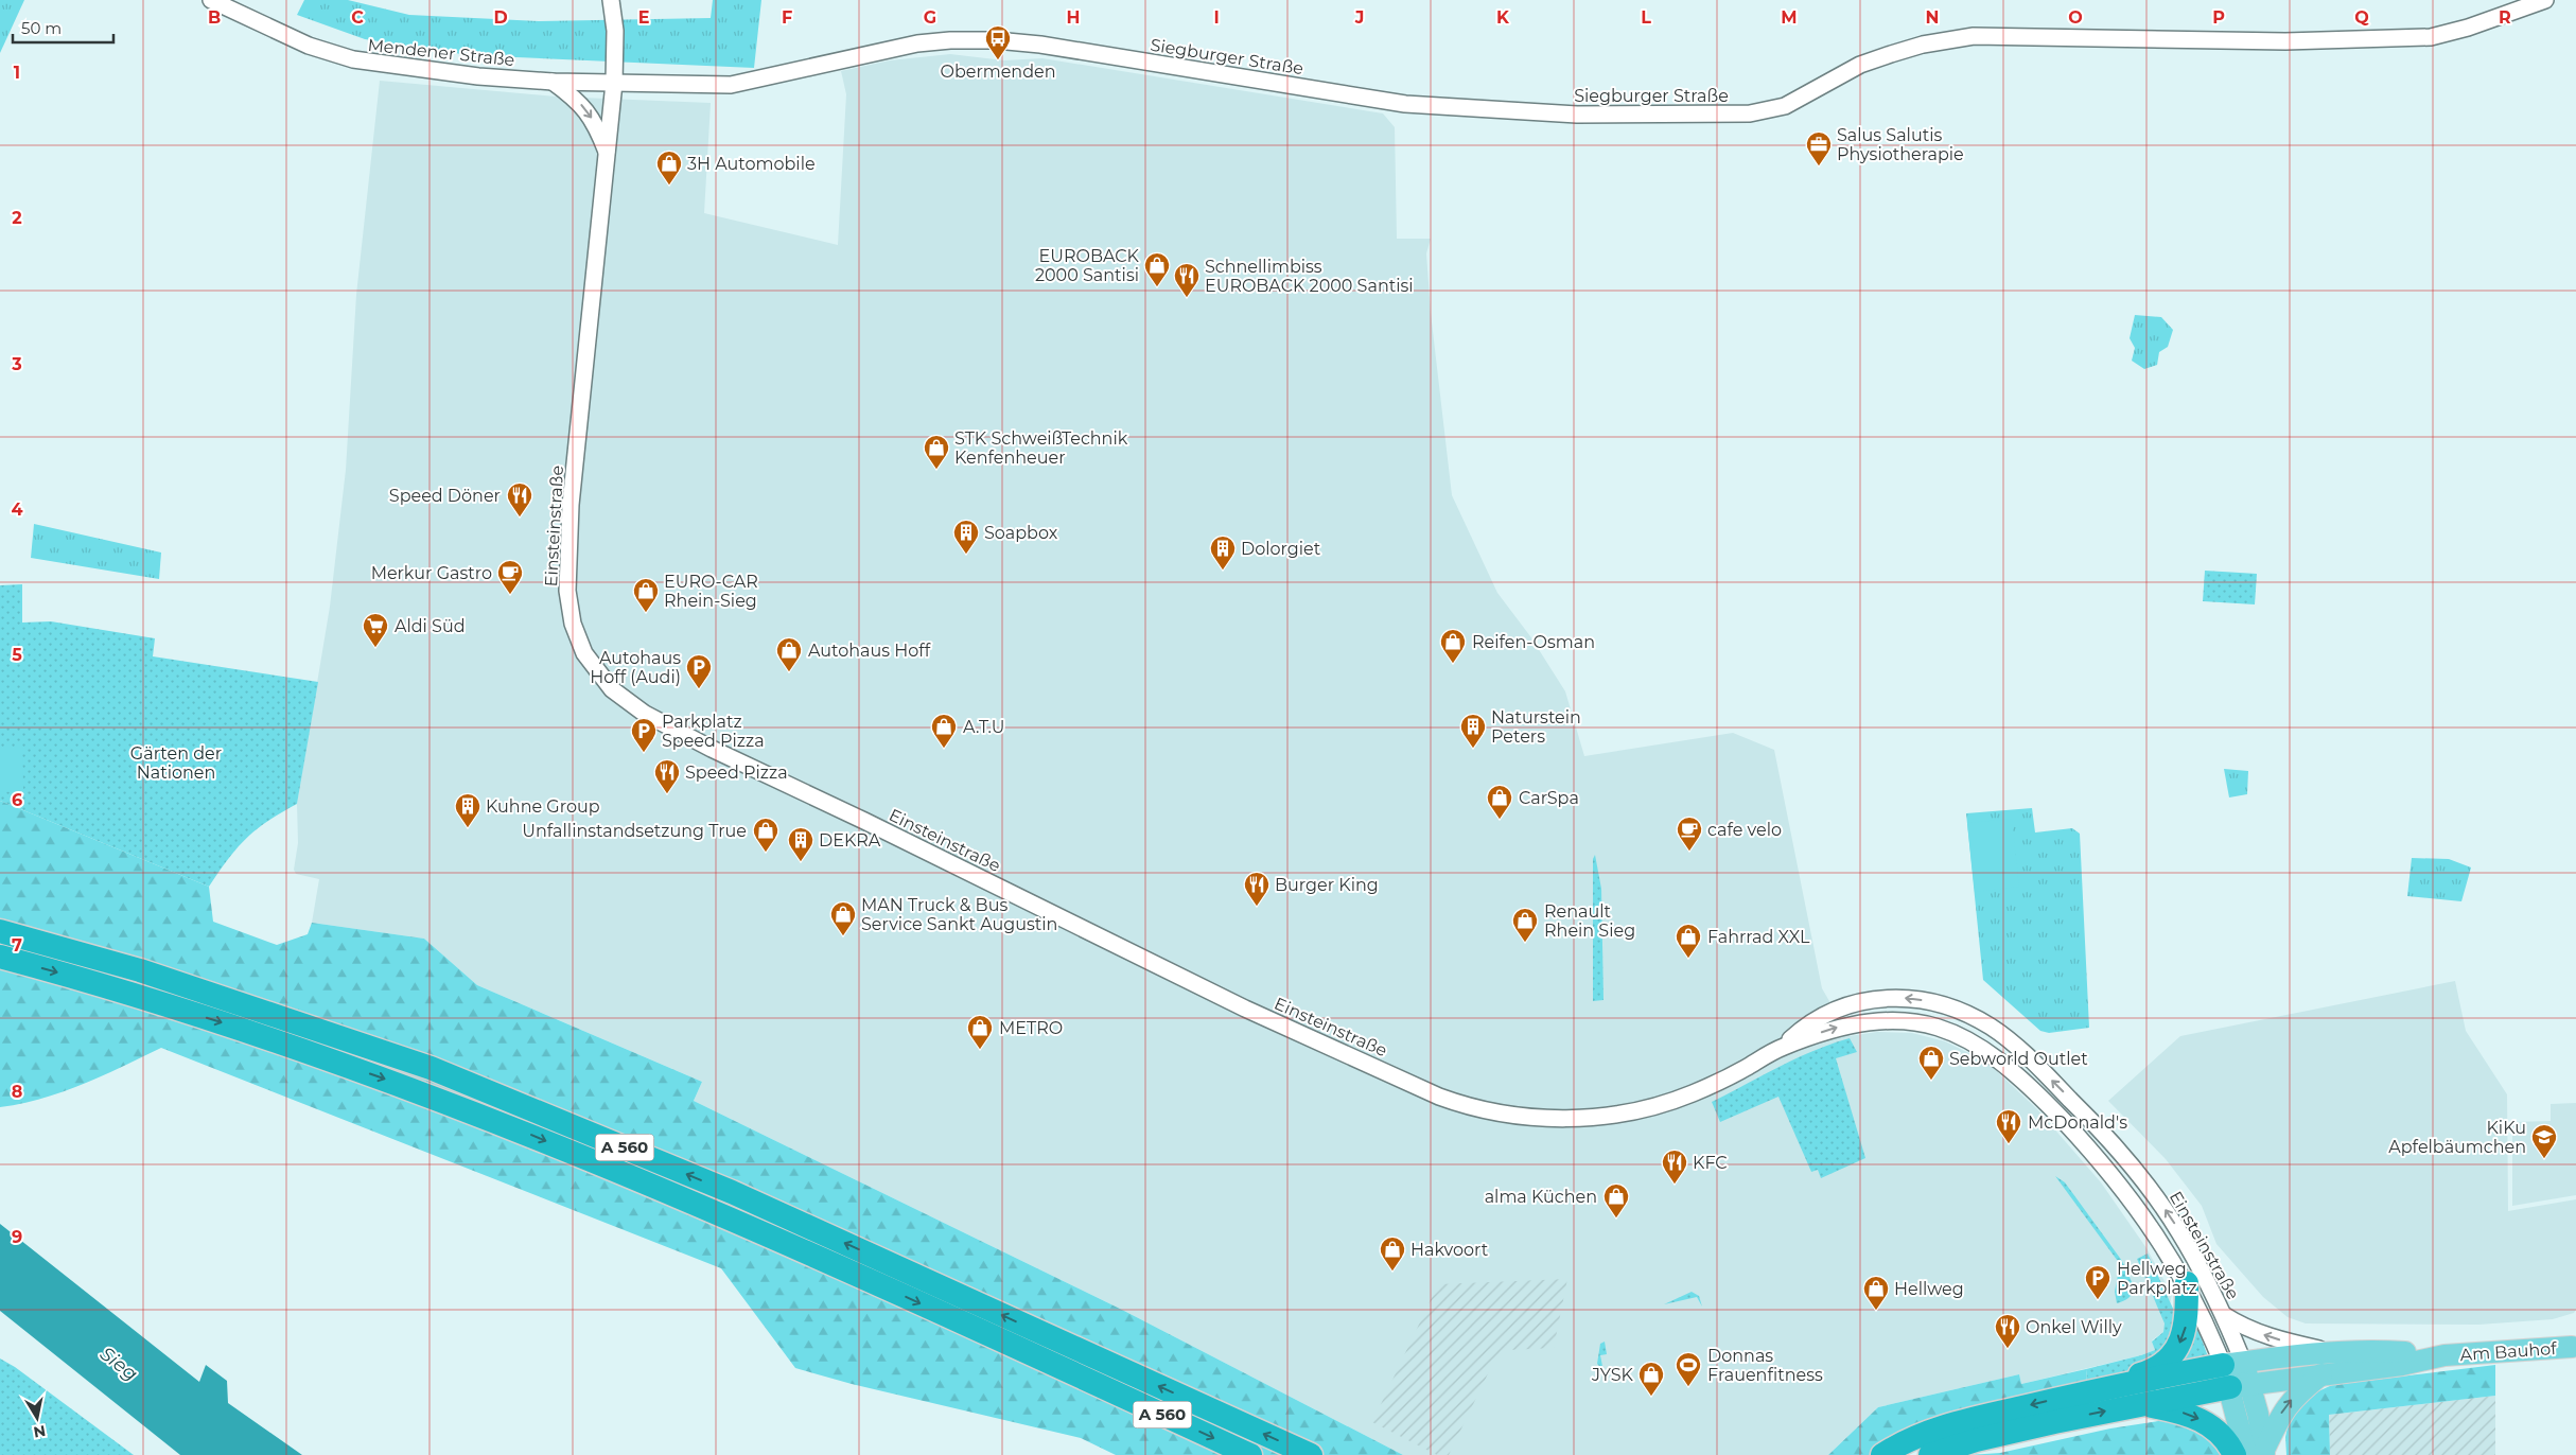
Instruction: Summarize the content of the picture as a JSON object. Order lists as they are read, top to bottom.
{
  "streets": {
    "highway": ["A 560"],
    "main road": ["Am Bauhof"],
    "street": ["Mendener Straße", "Siegburger Straße", "Einsteinstraße"]
  },
  "crossings": [
    ["Mendener Straße", "Siegburger Straße"],
    ["Mendener Straße", "Einsteinstraße"],
    ["Siegburger Straße", "Einsteinstraße"]
  ],
  "water": ["Sieg"],
  "parks": ["Gärten der Nationen"],
  "places": {
    "bus stop": ["Obermenden"],
    "office": ["Salus Salutis Physiotherapie"],
    "shop": [
      "3H Automobile",
      "EUROBACK 2000 Santisi",
      "STK SchweißTechnik Kenfenheuer",
      "EURO-CAR Rhein-Sieg",
      "Reifen-Osman",
      "Autohaus Hoff",
      "A.T.U",
      "CarSpa",
      "Unfallinstandsetzung True",
      "MAN Truck & Bus Service Sankt Augustin",
      "Renault Rhein Sieg",
      "Fahrrad XXL",
      "METRO",
      "Sebworld Outlet",
      "alma Küchen",
      "Hakvoort",
      "Hellweg",
      "JYSK"
    ],
    "restaurant": [
      "Schnellimbiss EUROBACK 2000 Santisi",
      "Speed Döner",
      "Speed Pizza",
      "Burger King",
      "McDonald's",
      "KFC",
      "Onkel Willy"
    ],
    "building": [
      "Soapbox",
      "Dolorgiet",
      "Naturstein Peters",
      "Kuhne Group",
      "DEKRA"
    ],
    "cafe": ["Merkur Gastro", "cafe velo"],
    "supermarket": ["Aldi Süd"],
    "parking": ["Autohaus Hoff (Audi)", "Parkplatz Speed Pizza", "Hellweg Parkplatz"],
    "school or university": ["KiKu Apfelbäumchen"],
    "sports": ["Donnas Frauenfitness"]
  },
  "scale_bar": "50 m",
  "north": "bottom",
  "grid": {
    "columns": [
      "B",
      "C",
      "D",
      "E",
      "F",
      "G",
      "H",
      "I",
      "J",
      "K",
      "L",
      "M",
      "N",
      "O",
      "P",
      "Q",
      "R"
    ],
    "rows": [
      "1",
      "2",
      "3",
      "4",
      "5",
      "6",
      "7",
      "8",
      "9"
    ]
  }
}
